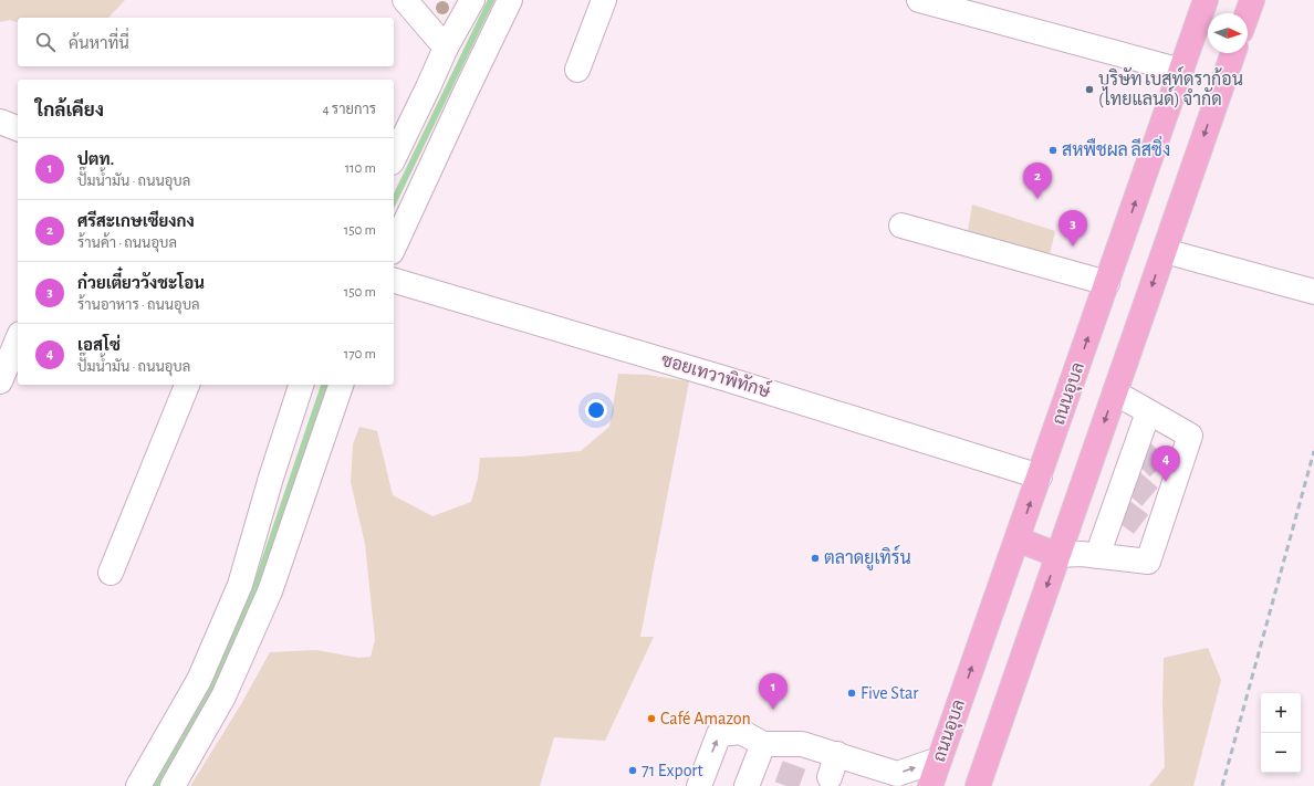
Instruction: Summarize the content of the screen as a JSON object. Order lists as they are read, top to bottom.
{
  "streets": {
    "main road": ["ถนนอุบล"],
    "street": ["ซอยเทวาพิทักษ์"]
  },
  "crossings": [
    ["ซอยเทวาพิทักษ์", "ถนนอุบล"]
  ],
  "places": [
    "บริษัท เบสท์ดราก้อน (ไทยแลนด์) จำกัด",
    "สหพืชผล ลีสซิ่ง",
    "ตลาดยูเทิร์น",
    "Five Star",
    "Café Amazon",
    "71 Export"
  ],
  "north": "right",
  "page": {
    "search": "ค้นหาที่นี่",
    "heading": ["ใกล้เคียง", "4 รายการ"],
    "list": [
      {
        "mark": "1",
        "name": "ปตท.",
        "note": "ปั๊มน้ำมัน · ถนนอุบล",
        "value": "110 m"
      },
      {
        "mark": "2",
        "name": "ศรีสะเกษเซียงกง",
        "note": "ร้านค้า · ถนนอุบล",
        "value": "150 m"
      },
      {
        "mark": "3",
        "name": "ก๋วยเตี๋ยววังชะโอน",
        "note": "ร้านอาหาร · ถนนอุบล",
        "value": "150 m"
      },
      {
        "mark": "4",
        "name": "เอสโซ่",
        "note": "ปั๊มน้ำมัน · ถนนอุบล",
        "value": "170 m"
      }
    ],
    "pins": [
      "2",
      "3",
      "4",
      "1"
    ],
    "map_buttons": ["+", "−"]
  }
}
